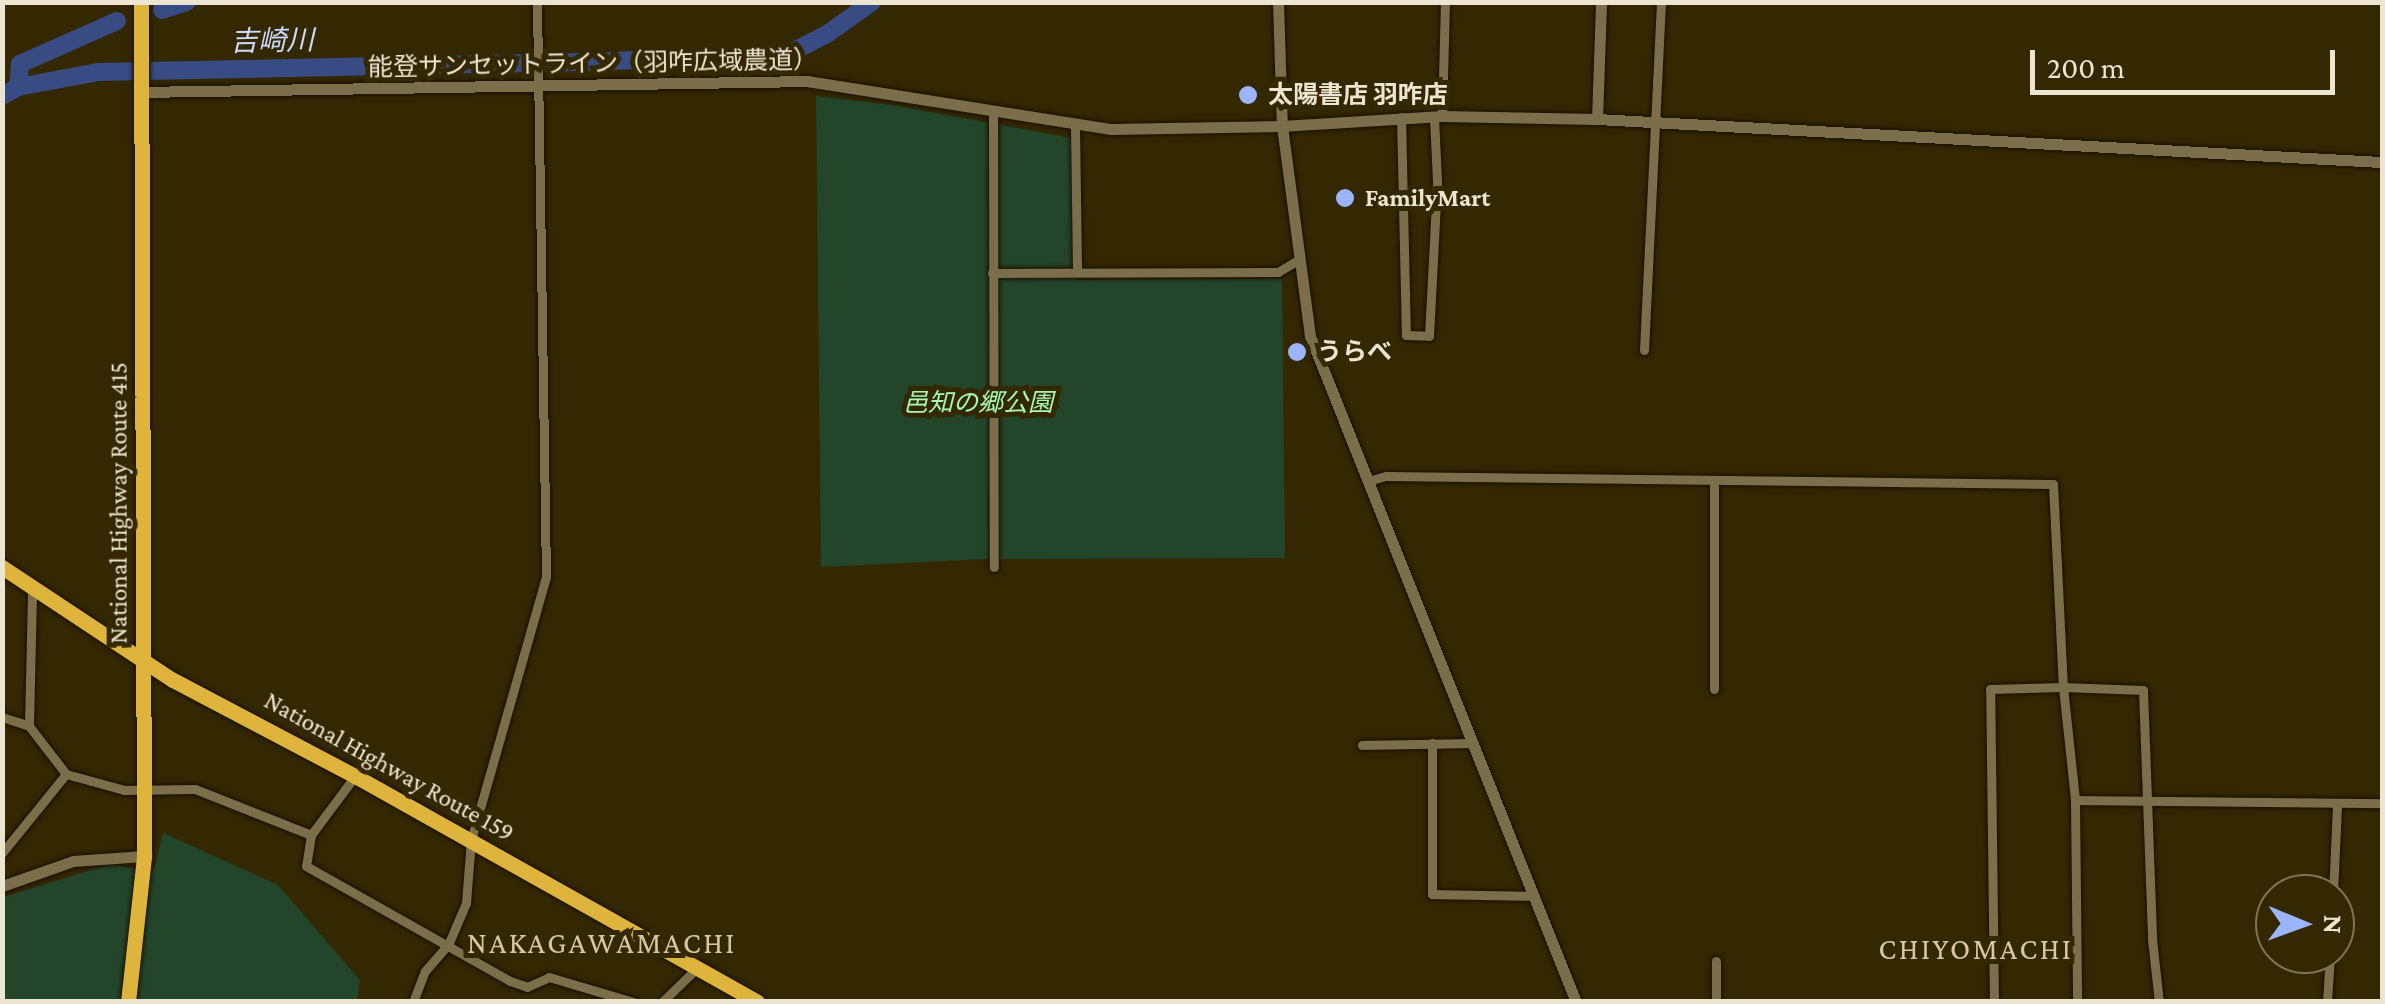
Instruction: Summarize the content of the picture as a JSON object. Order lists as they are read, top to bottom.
{
  "streets": {
    "highway": ["National Highway Route 415", "National Highway Route 159"],
    "street": ["能登サンセットライン（羽咋広域農道）"]
  },
  "crossings": [
    ["能登サンセットライン（羽咋広域農道）", "National Highway Route 415"],
    ["National Highway Route 415", "National Highway Route 159"]
  ],
  "districts": ["NAKAGAWAMACHI", "CHIYOMACHI"],
  "water": ["吉崎川"],
  "parks": ["邑知の郷公園"],
  "places": ["太陽書店 羽咋店", "FamilyMart", "うらべ"],
  "scale_bar": "200 m",
  "north": "right"
}
